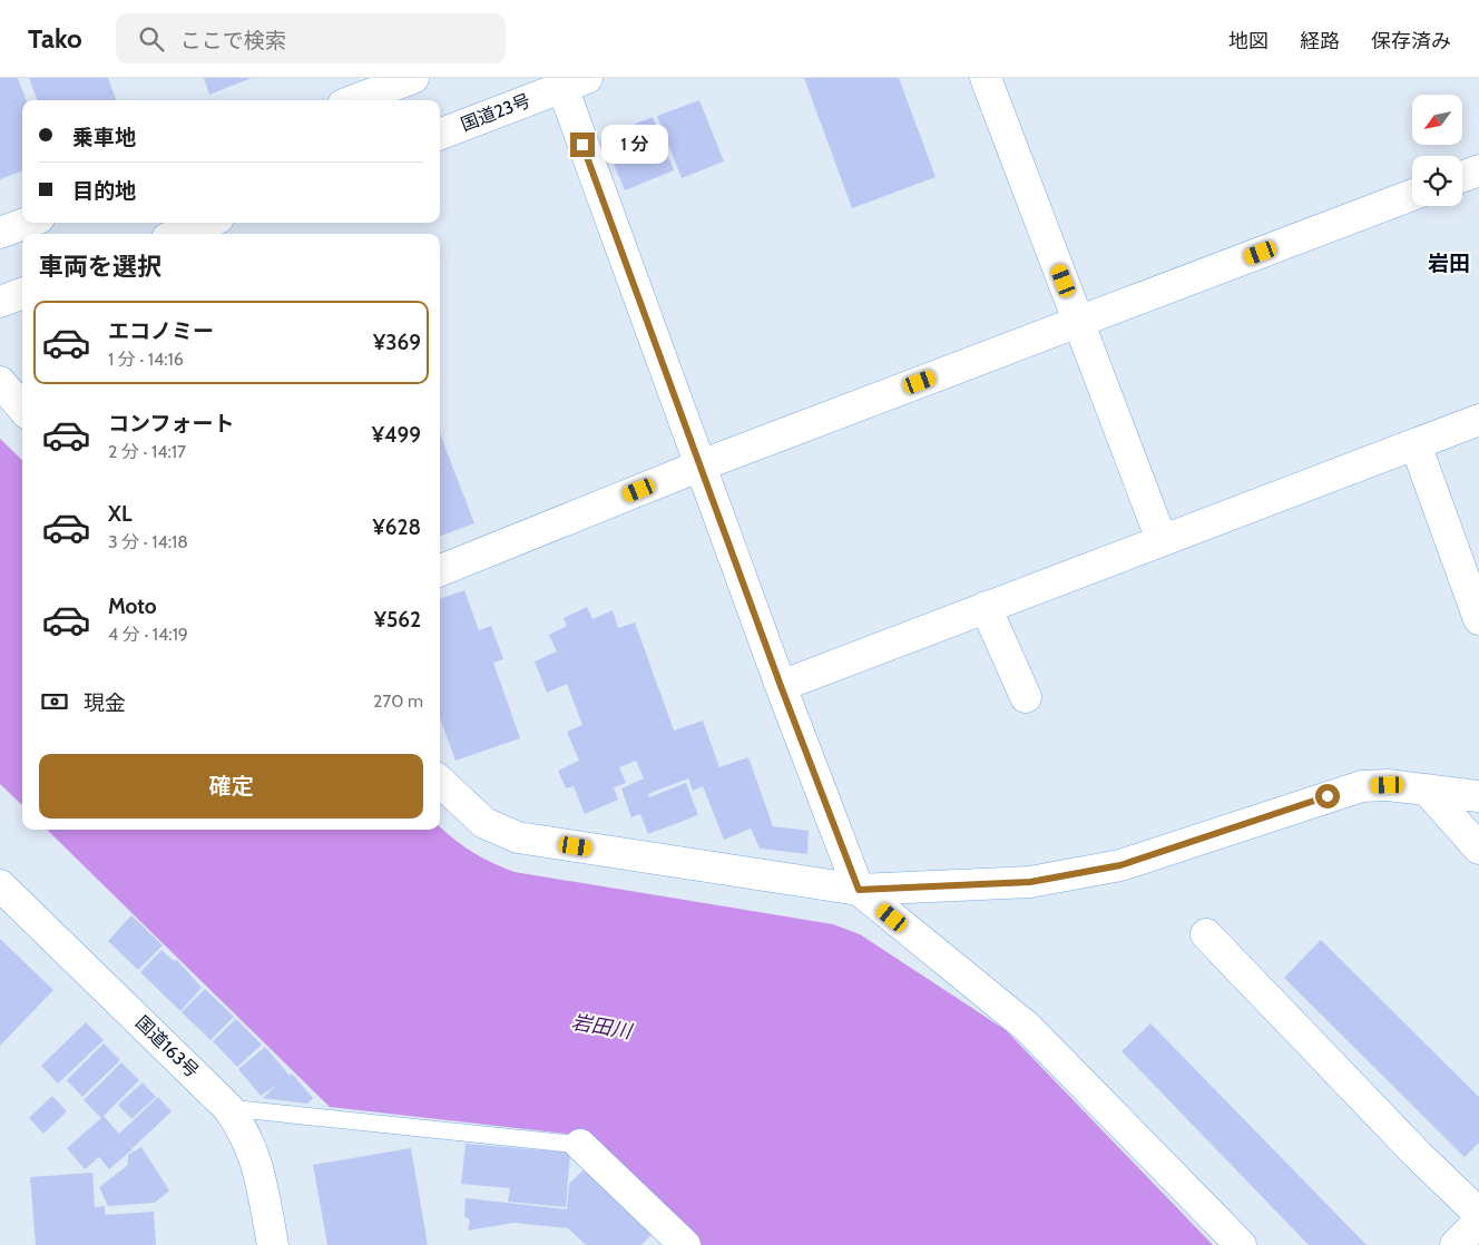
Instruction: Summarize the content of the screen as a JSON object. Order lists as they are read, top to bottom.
{
  "streets": {
    "main road": ["国道23号", "国道163号"]
  },
  "districts": ["岩田"],
  "water": ["岩田川"],
  "north": "bottom left",
  "page": {
    "header": "Tako",
    "search": "ここで検索",
    "nav": ["地図", "経路", "保存済み"],
    "banner": ["乗車地", "目的地"],
    "bubble": "1 分",
    "heading": "車両を選択",
    "list": [
      {
        "name": "エコノミー",
        "note": "1 分 · 14:16",
        "value": "¥369"
      },
      {
        "name": "コンフォート",
        "note": "2 分 · 14:17",
        "value": "¥499"
      },
      {
        "name": "XL",
        "note": "3 分 · 14:18",
        "value": "¥628"
      },
      {
        "name": "Moto",
        "note": "4 分 · 14:19",
        "value": "¥562"
      }
    ],
    "pay": ["現金", "270 m"],
    "buttons": "確定"
  }
}
